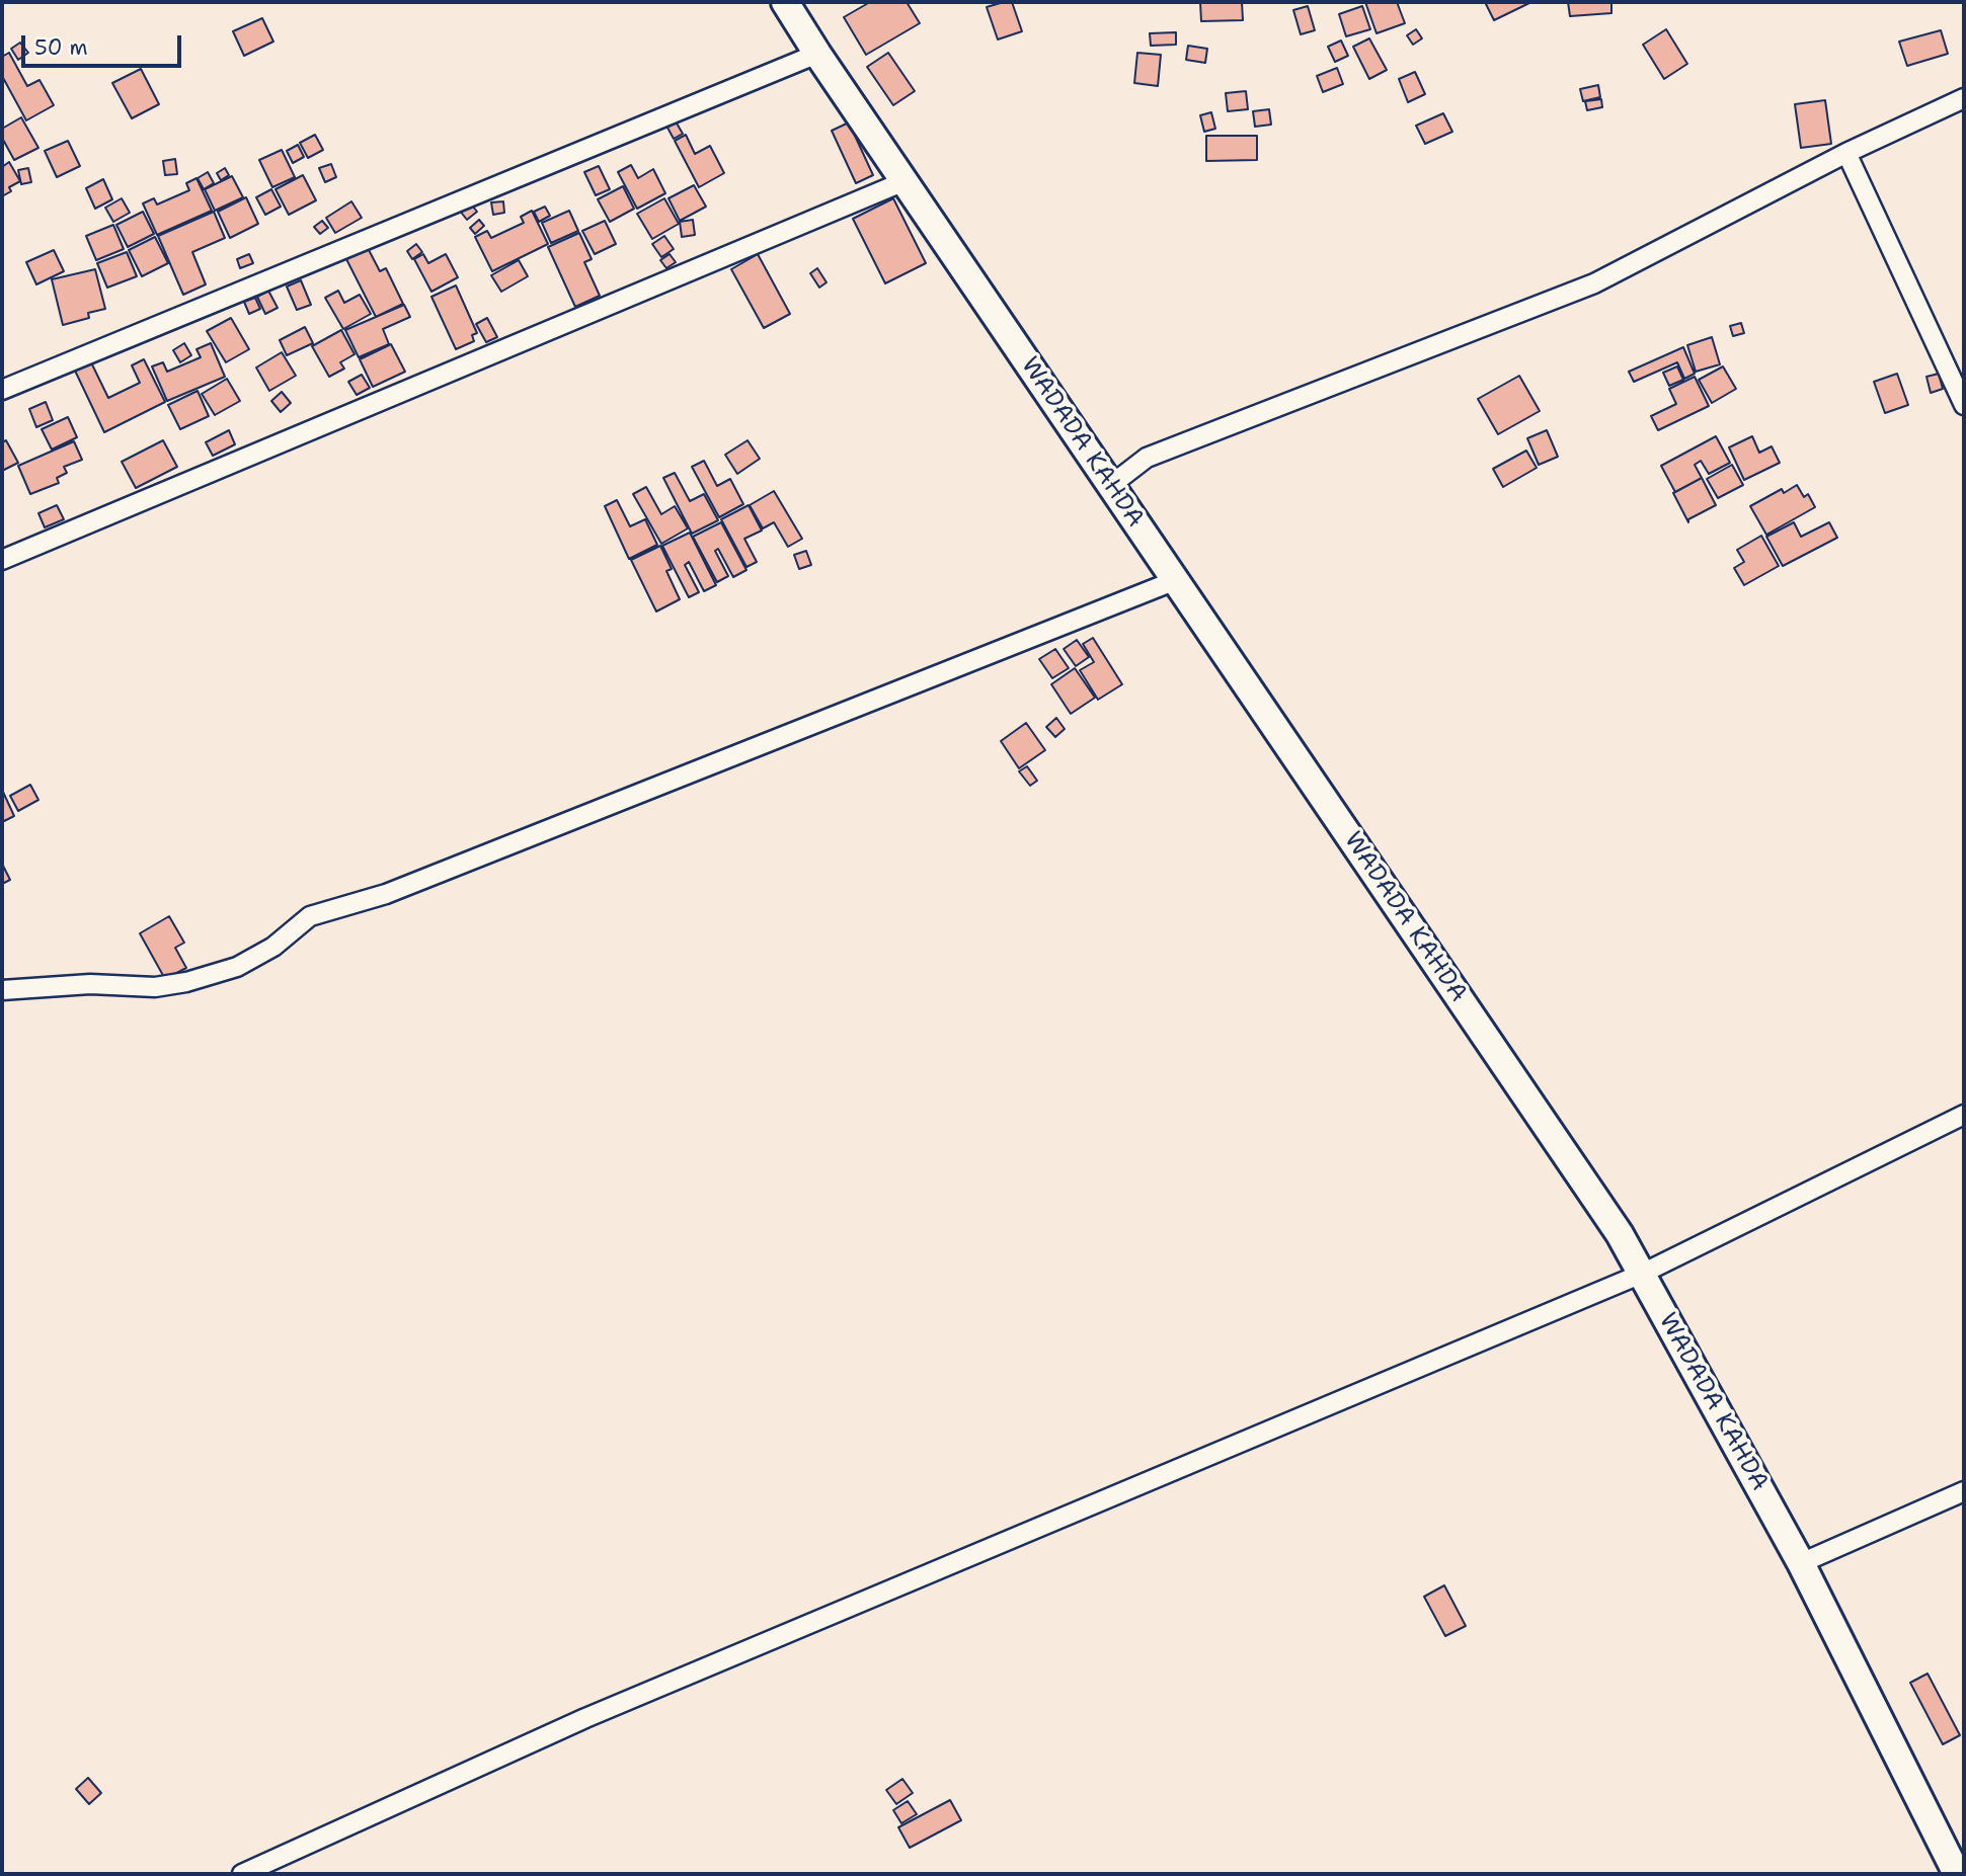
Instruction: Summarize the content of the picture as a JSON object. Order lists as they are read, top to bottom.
{
  "streets": {
    "main road": ["WADADA KAHDA"]
  },
  "scale_bar": "50 m"
}
